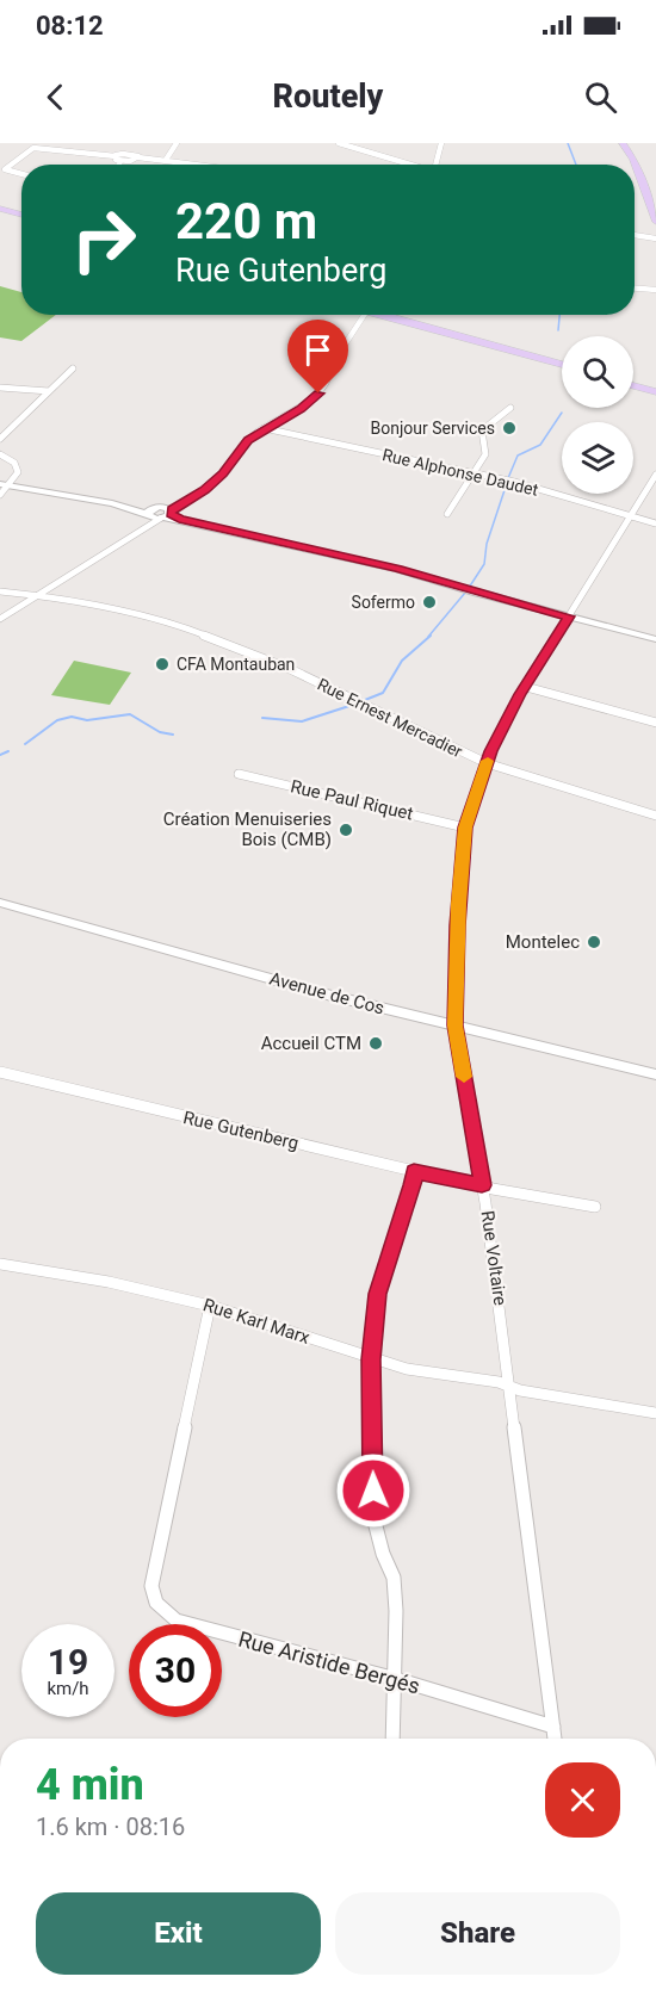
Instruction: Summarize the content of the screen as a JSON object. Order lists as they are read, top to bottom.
{
  "streets": {
    "street": [
      "Rue Alphonse Daudet",
      "Rue Ernest Mercadier",
      "Rue Paul Riquet",
      "Avenue de Cos",
      "Rue Gutenberg",
      "Rue Voltaire",
      "Rue Karl Marx",
      "Rue Aristide Bergés"
    ]
  },
  "crossings": [
    ["Rue Alphonse Daudet", "Rue Voltaire"],
    ["Rue Ernest Mercadier", "Rue Voltaire"],
    ["Rue Paul Riquet", "Rue Voltaire"],
    ["Avenue de Cos", "Rue Voltaire"],
    ["Rue Gutenberg", "Rue Voltaire"],
    ["Rue Voltaire", "Rue Karl Marx"],
    ["Rue Voltaire", "Rue Aristide Bergés"],
    ["Rue Karl Marx", "Rue Aristide Bergés"]
  ],
  "places": [
    "Bonjour Services",
    "Sofermo",
    "CFA Montauban",
    "Création Menuiseries Bois (CMB)",
    "Montelec",
    "Accueil CTM"
  ],
  "page": {
    "status": "08:12",
    "header": "Routely",
    "turn": ["220 m", "Rue Gutenberg"],
    "speed": "19 km/h",
    "limit": "30",
    "heading": ["4 min", "1.6 km · 08:16"],
    "buttons": ["Exit", "Share"]
  }
}
